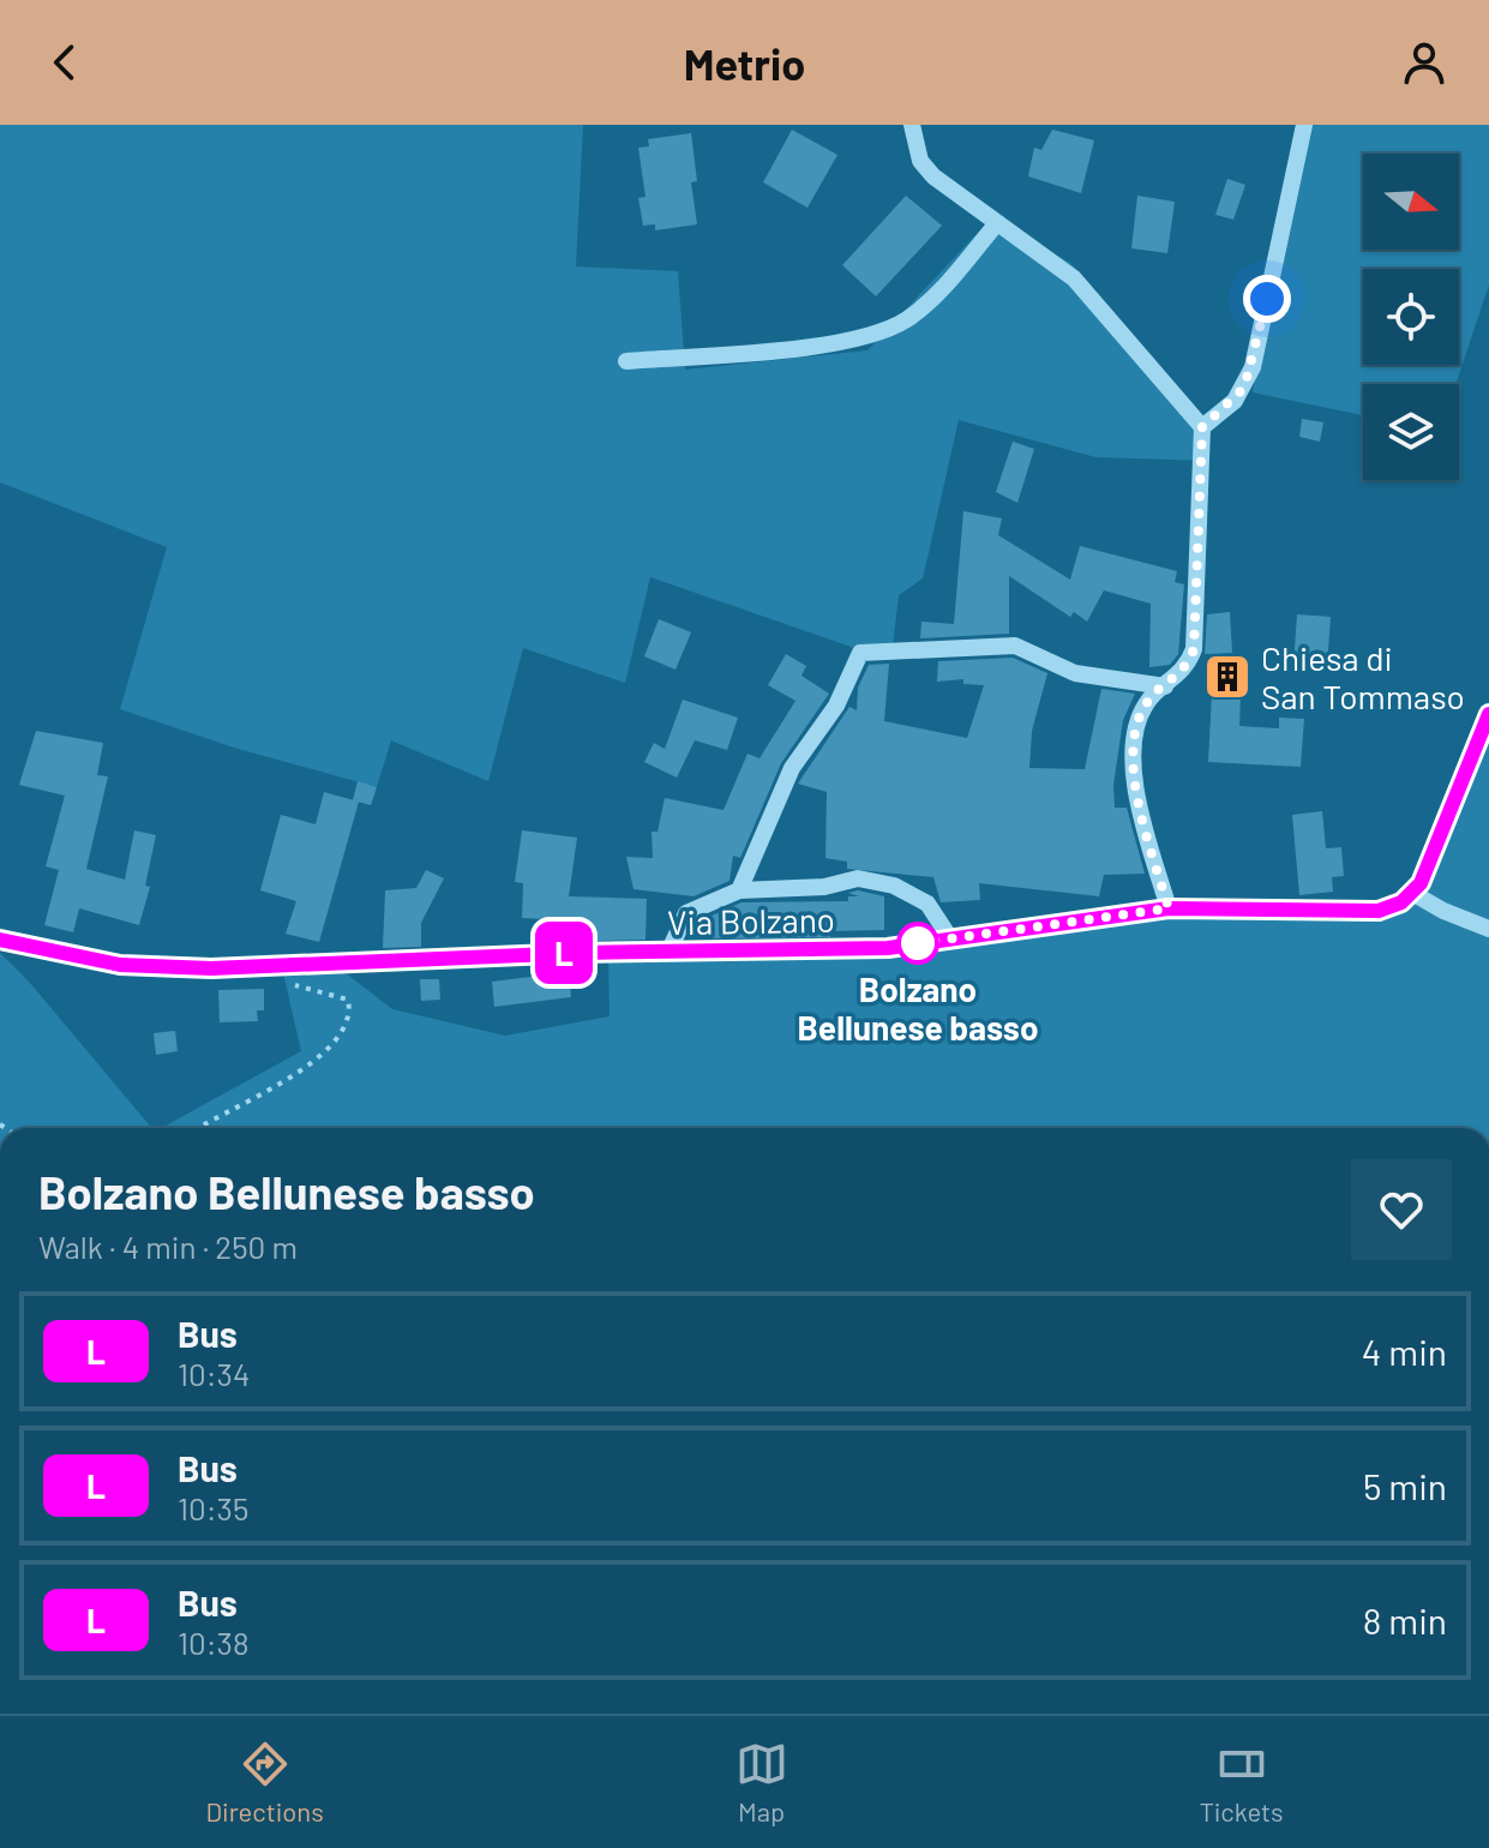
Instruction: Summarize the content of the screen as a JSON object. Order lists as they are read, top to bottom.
{
  "streets": {
    "street": ["Via Bolzano"]
  },
  "places": {
    "building": ["Chiesa di San Tommaso"],
    "other": ["Bolzano Bellunese basso"]
  },
  "lines": ["bus line L"],
  "north": "right",
  "page": {
    "header": "Metrio",
    "on_map": "L",
    "heading": ["Bolzano Bellunese basso", "Walk · 4 min · 250 m"],
    "list": [
      {
        "mark": "L",
        "name": "Bus",
        "note": "10:34",
        "value": "4 min"
      },
      {
        "mark": "L",
        "name": "Bus",
        "note": "10:35",
        "value": "5 min"
      },
      {
        "mark": "L",
        "name": "Bus",
        "note": "10:38",
        "value": "8 min"
      }
    ],
    "tabs": ["Directions", "Map", "Tickets"]
  }
}
